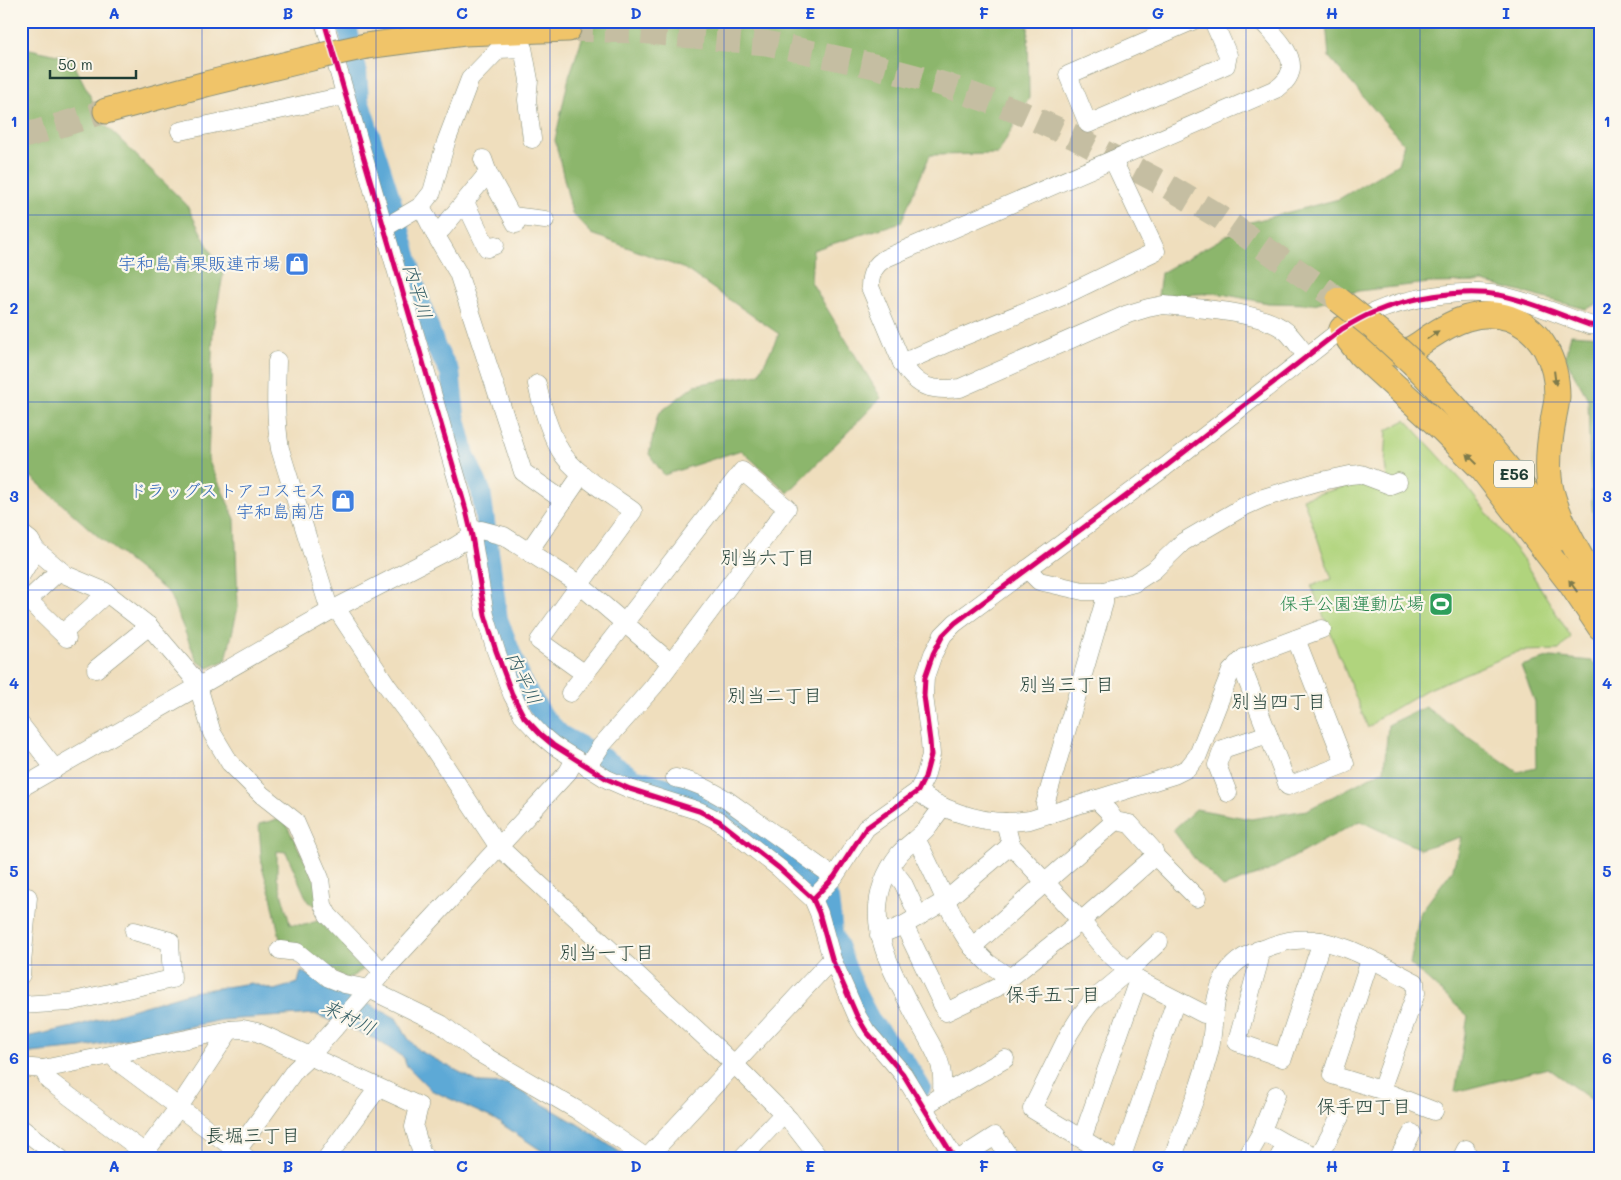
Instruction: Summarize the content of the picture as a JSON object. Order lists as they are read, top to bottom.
{
  "streets": {
    "highway": ["E56"]
  },
  "districts": [
    "別当六丁目",
    "別当三丁目",
    "別当二丁目",
    "別当四丁目",
    "別当一丁目",
    "保手五丁目",
    "保手四丁目",
    "長堀三丁目"
  ],
  "water": ["内平川", "来村川"],
  "places": {
    "shop": ["宇和島青果販連市場", "ドラッグストアコスモス 宇和島南店"],
    "sports": ["保手公園運動広場"]
  },
  "scale_bar": "50 m",
  "grid": {
    "columns": [
      "A",
      "B",
      "C",
      "D",
      "E",
      "F",
      "G",
      "H",
      "I"
    ],
    "rows": [
      "1",
      "2",
      "3",
      "4",
      "5",
      "6"
    ]
  }
}
